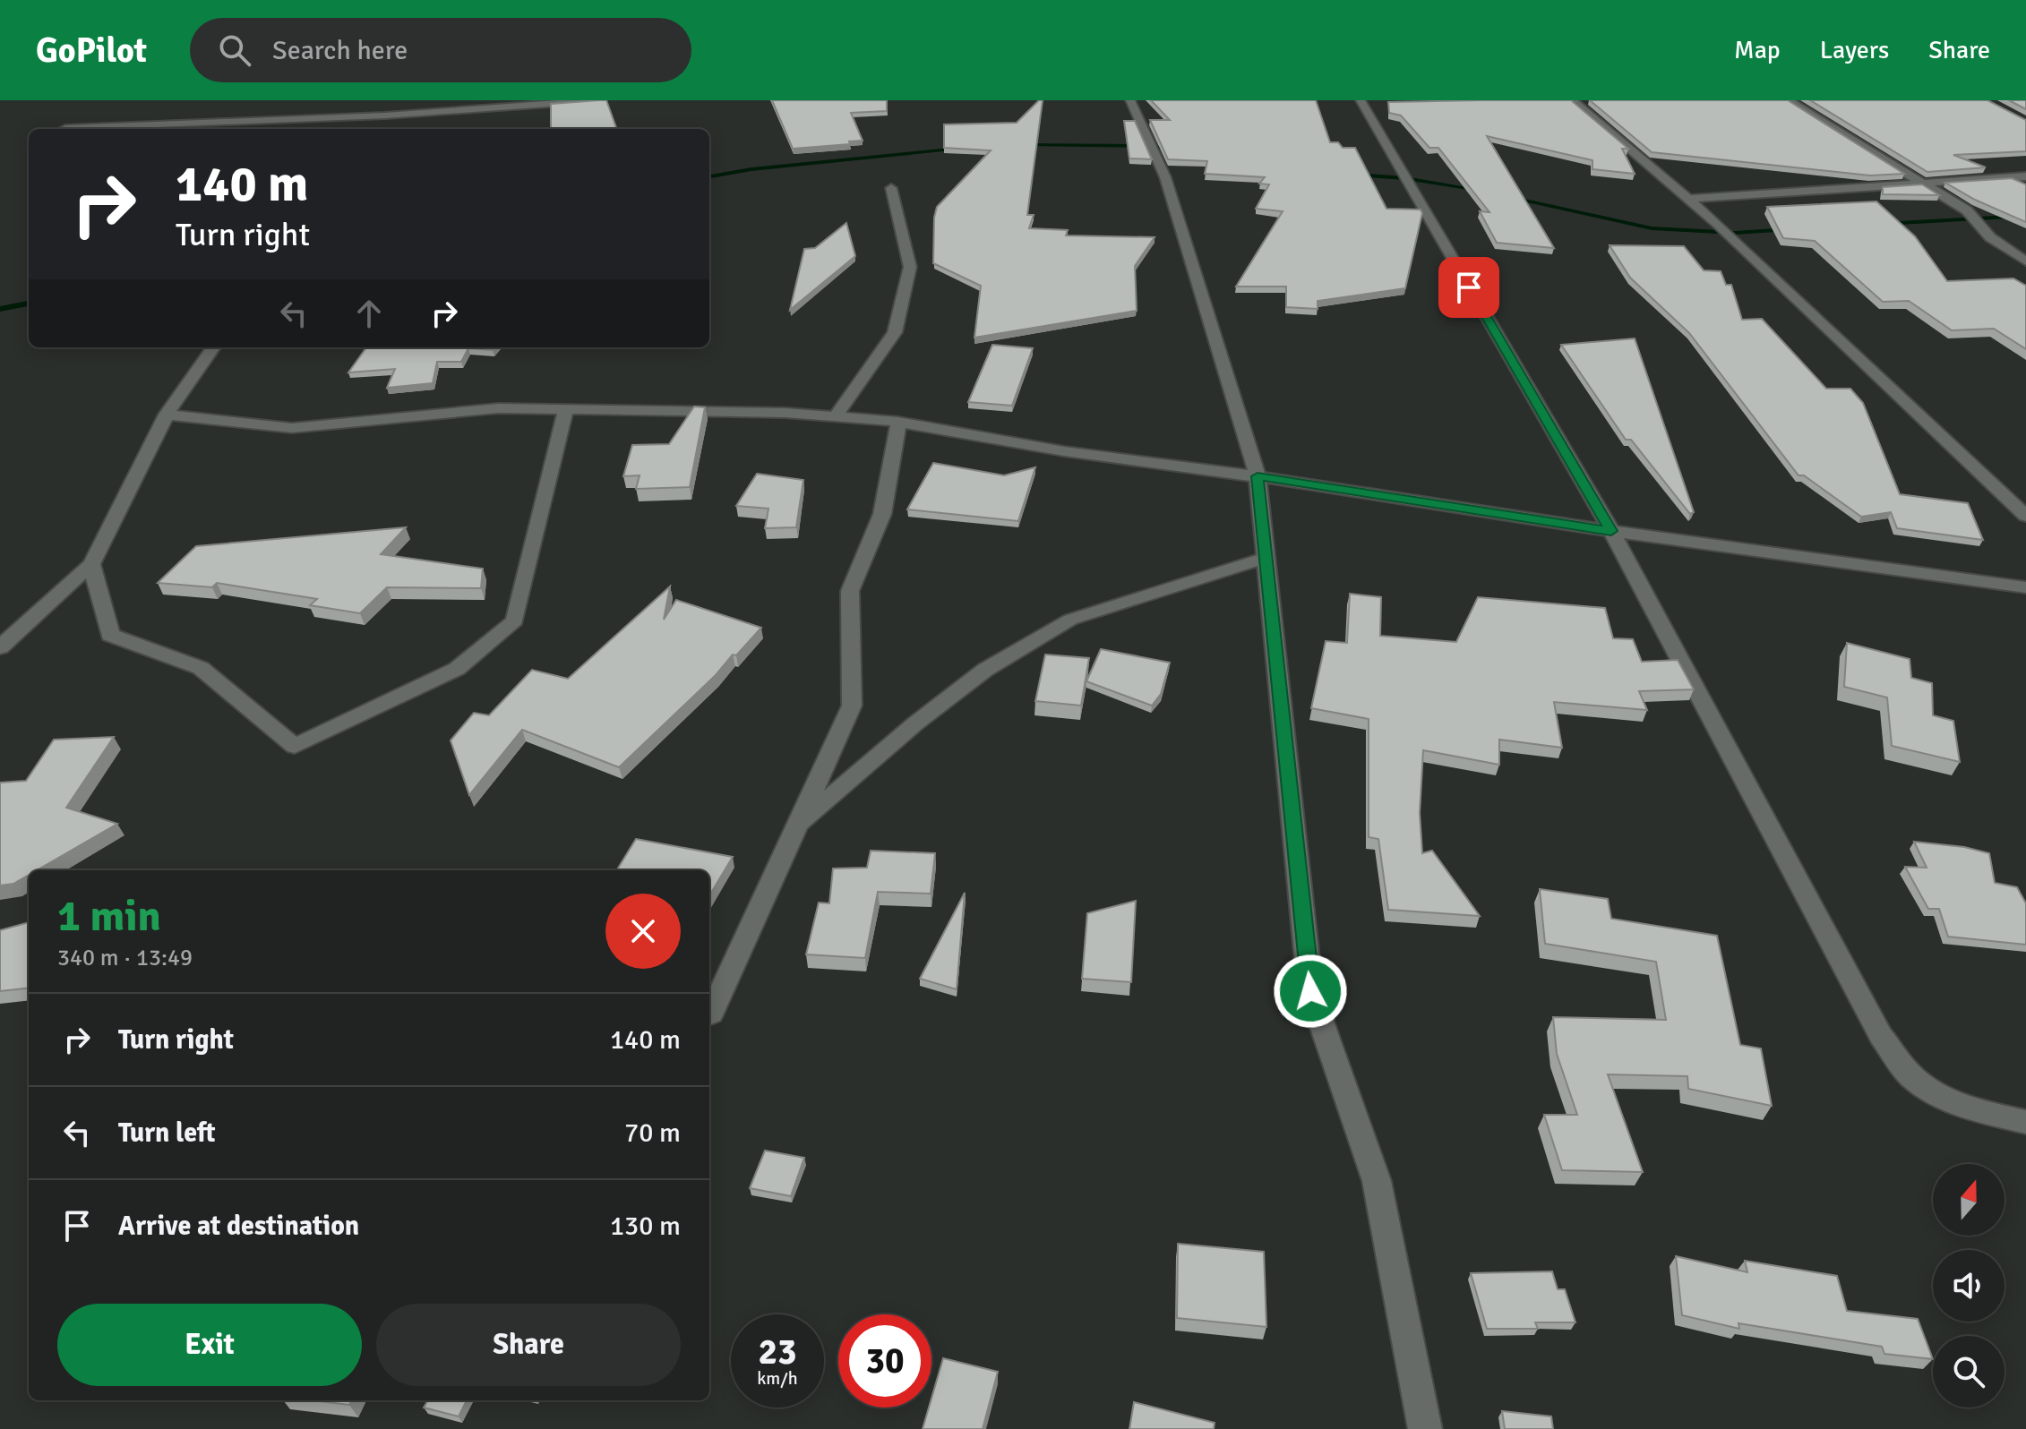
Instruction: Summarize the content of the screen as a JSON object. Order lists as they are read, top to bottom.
{
  "north": "top",
  "page": {
    "header": "GoPilot",
    "search": "Search here",
    "nav": ["Map", "Layers", "Share"],
    "turn": ["140 m", "Turn right"],
    "heading": ["1 min", "340 m · 13:49"],
    "list": [
      {
        "name": "Turn right",
        "value": "140 m"
      },
      {
        "name": "Turn left",
        "value": "70 m"
      },
      {
        "name": "Arrive at destination",
        "value": "130 m"
      }
    ],
    "buttons": ["Exit", "Share"],
    "speed": "23 km/h",
    "limit": "30"
  }
}
